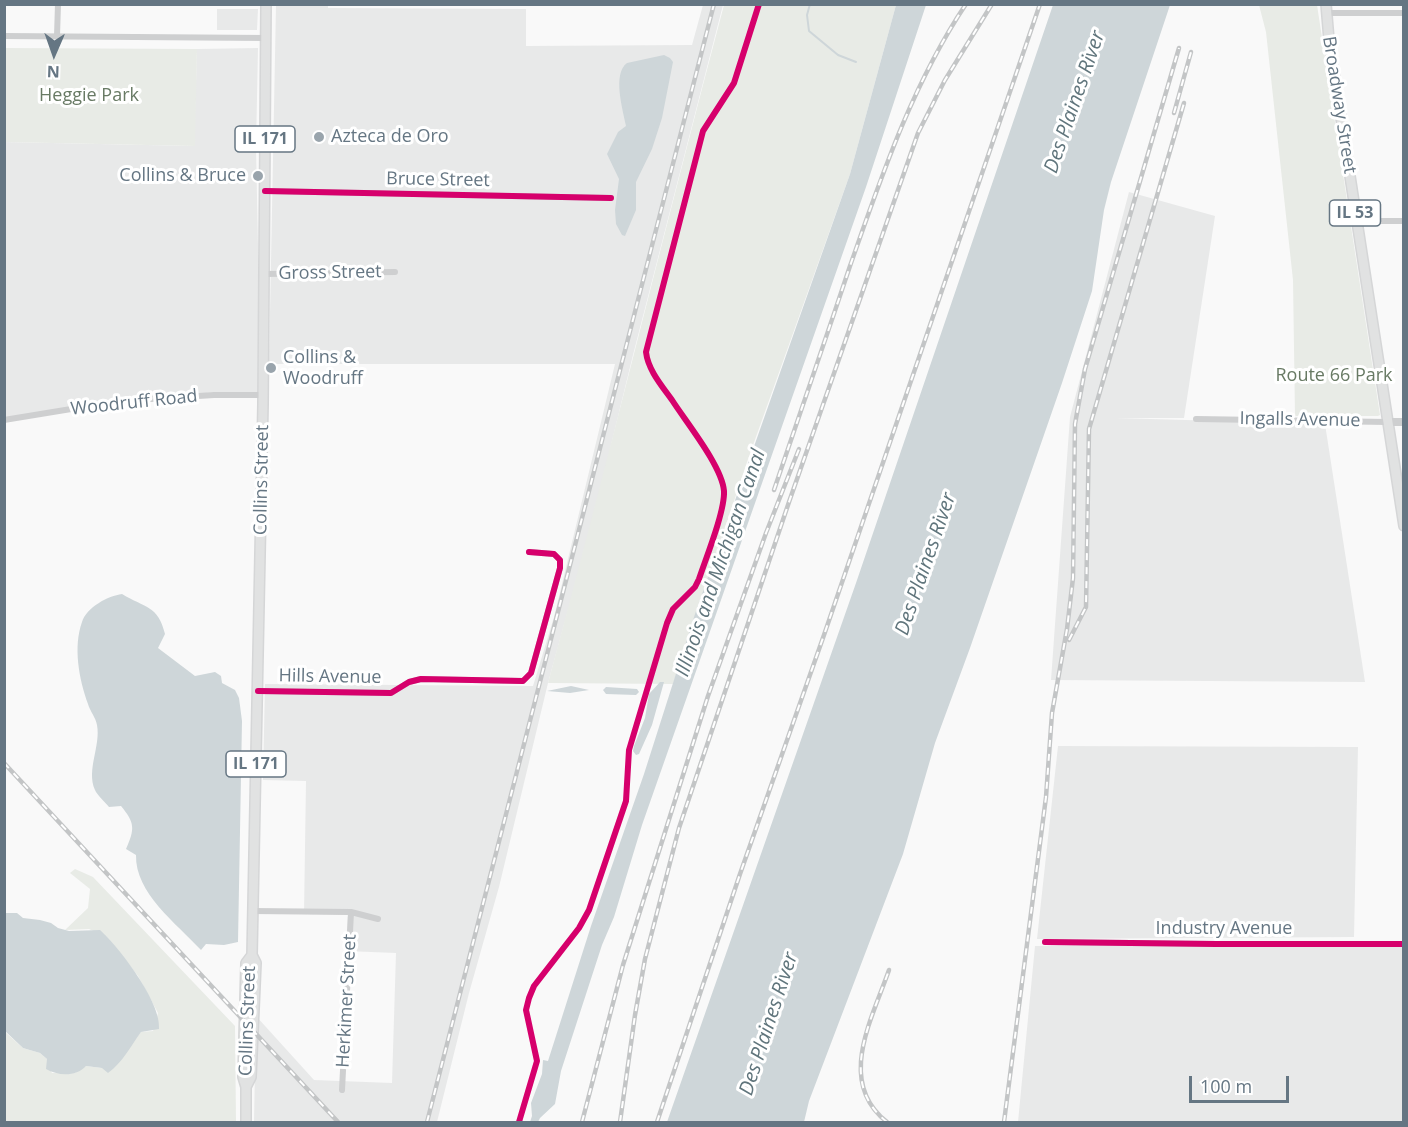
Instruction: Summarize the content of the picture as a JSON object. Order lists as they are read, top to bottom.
{
  "streets": {
    "main road": [
      "Broadway Street",
      "IL 171",
      "IL 53",
      "Collins Street"
    ],
    "street": [
      "Bruce Street",
      "Gross Street",
      "Woodruff Road",
      "Ingalls Avenue",
      "Hills Avenue",
      "Industry Avenue",
      "Herkimer Street"
    ]
  },
  "crossings": [
    ["Broadway Street", "Ingalls Avenue"],
    ["Bruce Street", "Collins Street"],
    ["Gross Street", "Collins Street"],
    ["Woodruff Road", "Collins Street"],
    ["Collins Street", "Hills Avenue"]
  ],
  "water": ["Des Plaines River", "Illinois and Michigan Canal"],
  "parks": ["Heggie Park", "Route 66 Park"],
  "places": ["Azteca de Oro", "Collins & Bruce", "Collins & Woodruff"],
  "scale_bar": "100 m",
  "north": "bottom"
}
